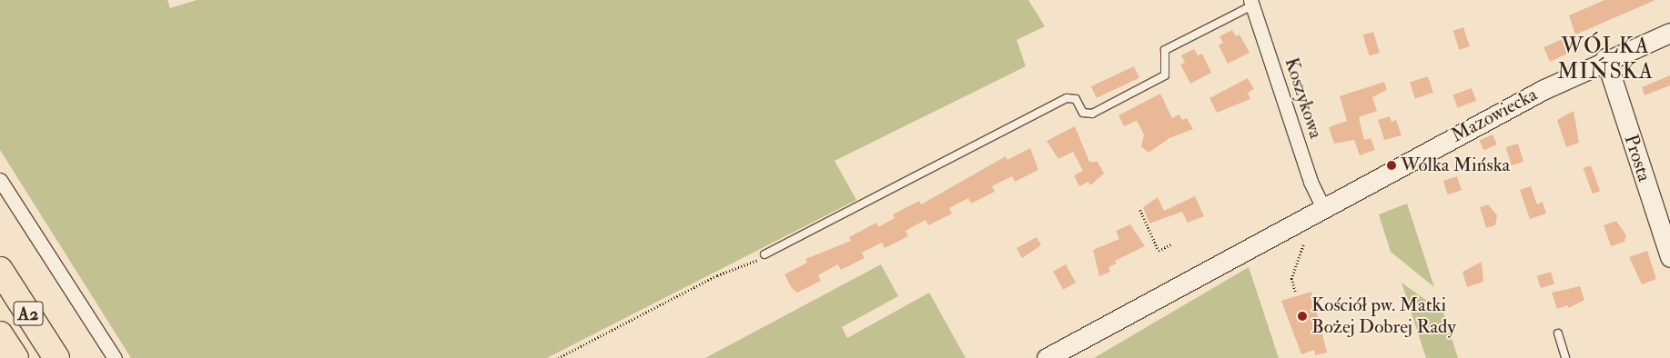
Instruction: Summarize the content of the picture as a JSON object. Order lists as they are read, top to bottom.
{
  "streets": {
    "highway": ["A2"],
    "street": ["Koszykowa", "Mazowiecka", "Prosta"]
  },
  "crossings": [
    ["Koszykowa", "Mazowiecka"],
    ["Mazowiecka", "Prosta"]
  ],
  "districts": ["WÓLKA MIŃSKA"],
  "places": ["Wólka Mińska", "Kościół pw. Matki Bożej Dobrej Rady"]
}
